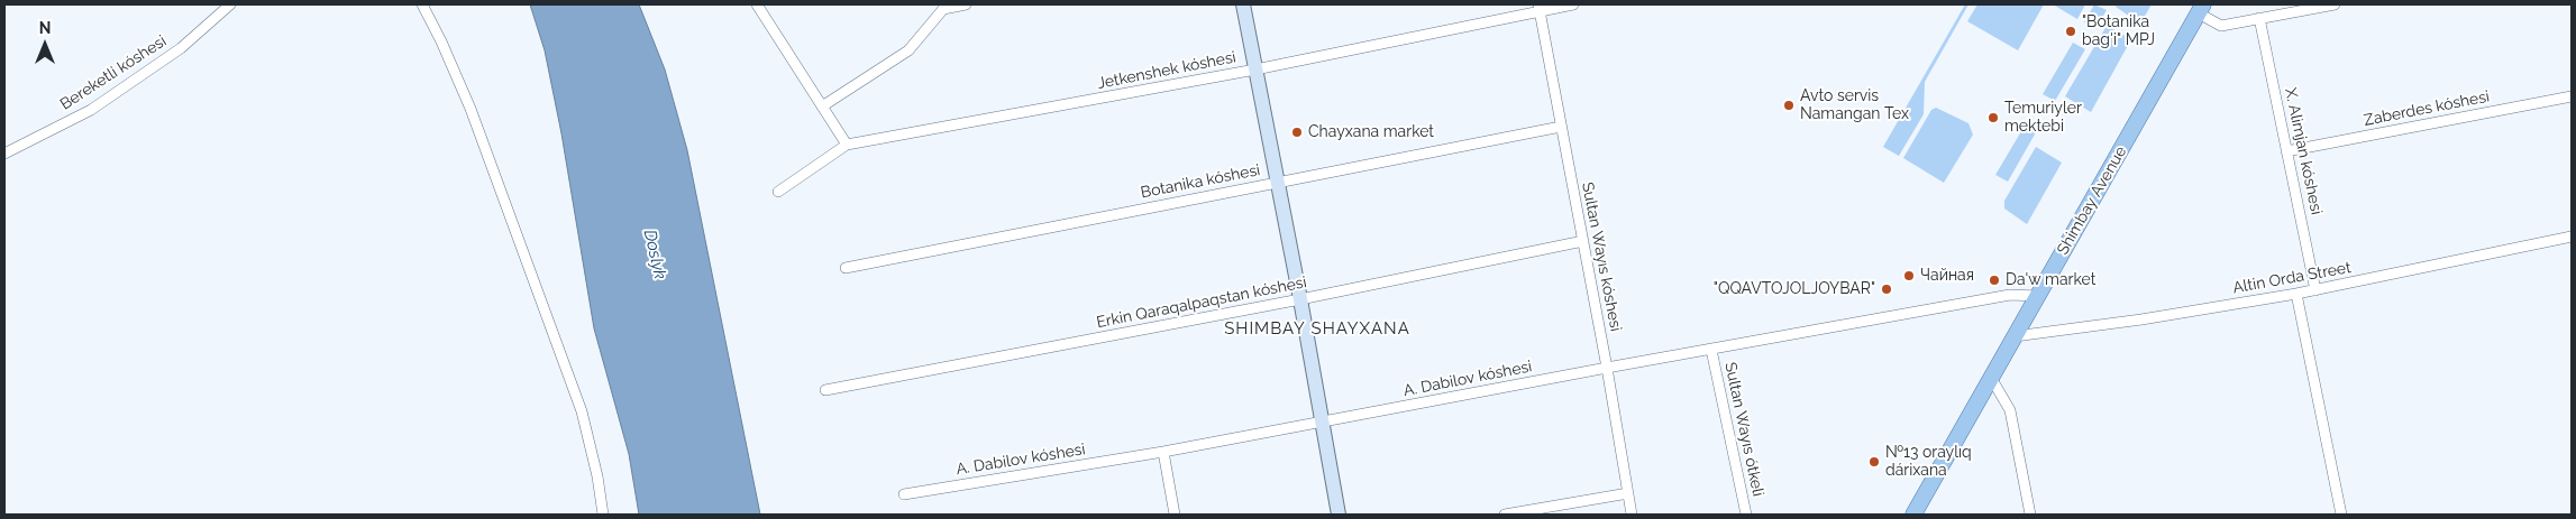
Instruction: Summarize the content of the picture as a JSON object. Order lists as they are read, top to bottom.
{
  "streets": {
    "main road": ["Shimbay Avenue"],
    "street": [
      "Jetkenshek kóshesi",
      "Bereketli kóshesi",
      "Zaberdes kóshesi",
      "X. Alimjan kóshesi",
      "Botanika kóshesi",
      "Sultan Wayıs kóshesi",
      "Altin Orda Street",
      "Erkin Qaraqalpaqstan kóshesi",
      "A. Dabilov kóshesi",
      "Sultan Wayıs ótkeli"
    ]
  },
  "crossings": [
    ["Jetkenshek kóshesi", "Sultan Wayıs kóshesi"],
    ["Zaberdes kóshesi", "X. Alimjan kóshesi"],
    ["X. Alimjan kóshesi", "Altin Orda Street"],
    ["Botanika kóshesi", "Sultan Wayıs kóshesi"],
    ["Shimbay Avenue", "Altin Orda Street"],
    ["Shimbay Avenue", "A. Dabilov kóshesi"],
    ["Sultan Wayıs kóshesi", "Erkin Qaraqalpaqstan kóshesi"],
    ["Sultan Wayıs kóshesi", "A. Dabilov kóshesi"],
    ["A. Dabilov kóshesi", "Sultan Wayıs ótkeli"]
  ],
  "districts": ["SHIMBAY SHAYXANA"],
  "water": ["Doslyk"],
  "places": [
    "\"Botanika bag'i\" MPJ",
    "Avto servis Namangan Tex",
    "Temuriyler mektebi",
    "Chayxana market",
    "Чайная",
    "Da'w market",
    "\"QQAVTOJOLJOYBAR\"",
    "№13 oraylıq dárixana"
  ],
  "north": "top"
}
